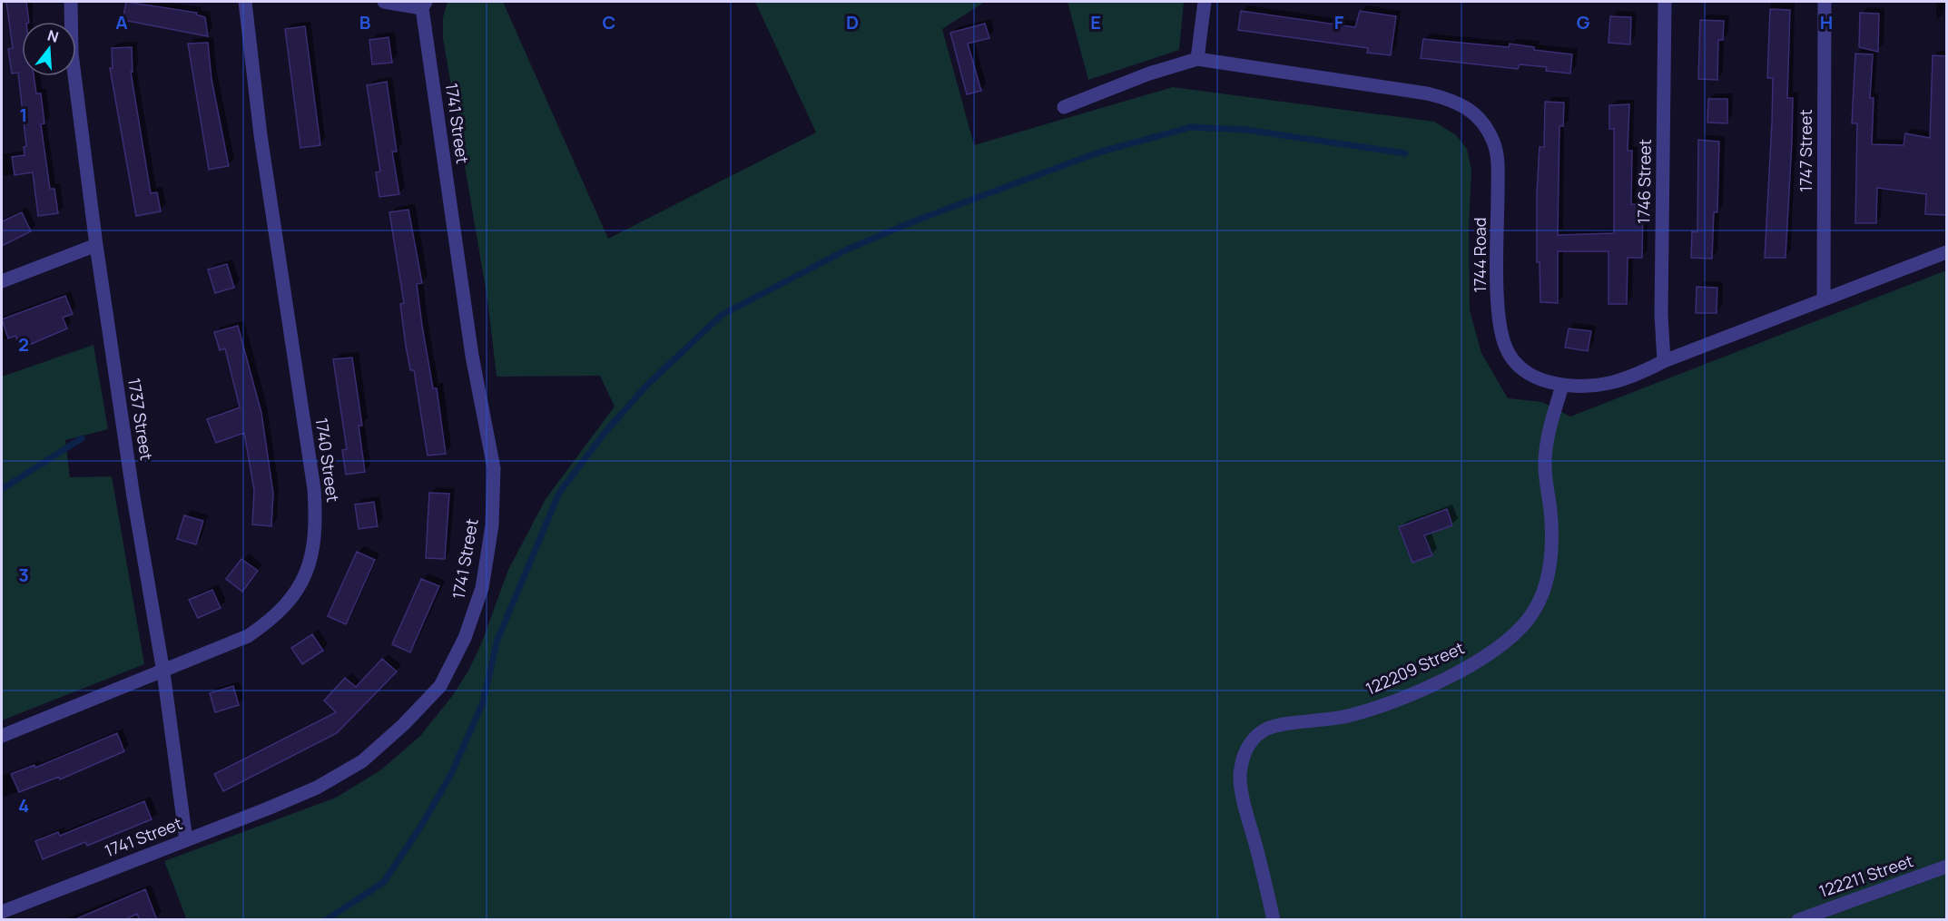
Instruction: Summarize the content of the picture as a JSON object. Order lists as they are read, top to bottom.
{
  "streets": {
    "street": [
      "1741 Street",
      "1747 Street",
      "1746 Street",
      "1744 Road",
      "1737 Street",
      "1740 Street",
      "122209 Street",
      "122211 Street"
    ]
  },
  "crossings": [
    ["1741 Street", "1737 Street"],
    ["1747 Street", "1744 Road"],
    ["1746 Street", "1744 Road"],
    ["1744 Road", "122209 Street"],
    ["1737 Street", "1740 Street"]
  ],
  "north": "top",
  "grid": {
    "columns": [
      "A",
      "B",
      "C",
      "D",
      "E",
      "F",
      "G",
      "H"
    ],
    "rows": [
      "1",
      "2",
      "3",
      "4"
    ]
  }
}
